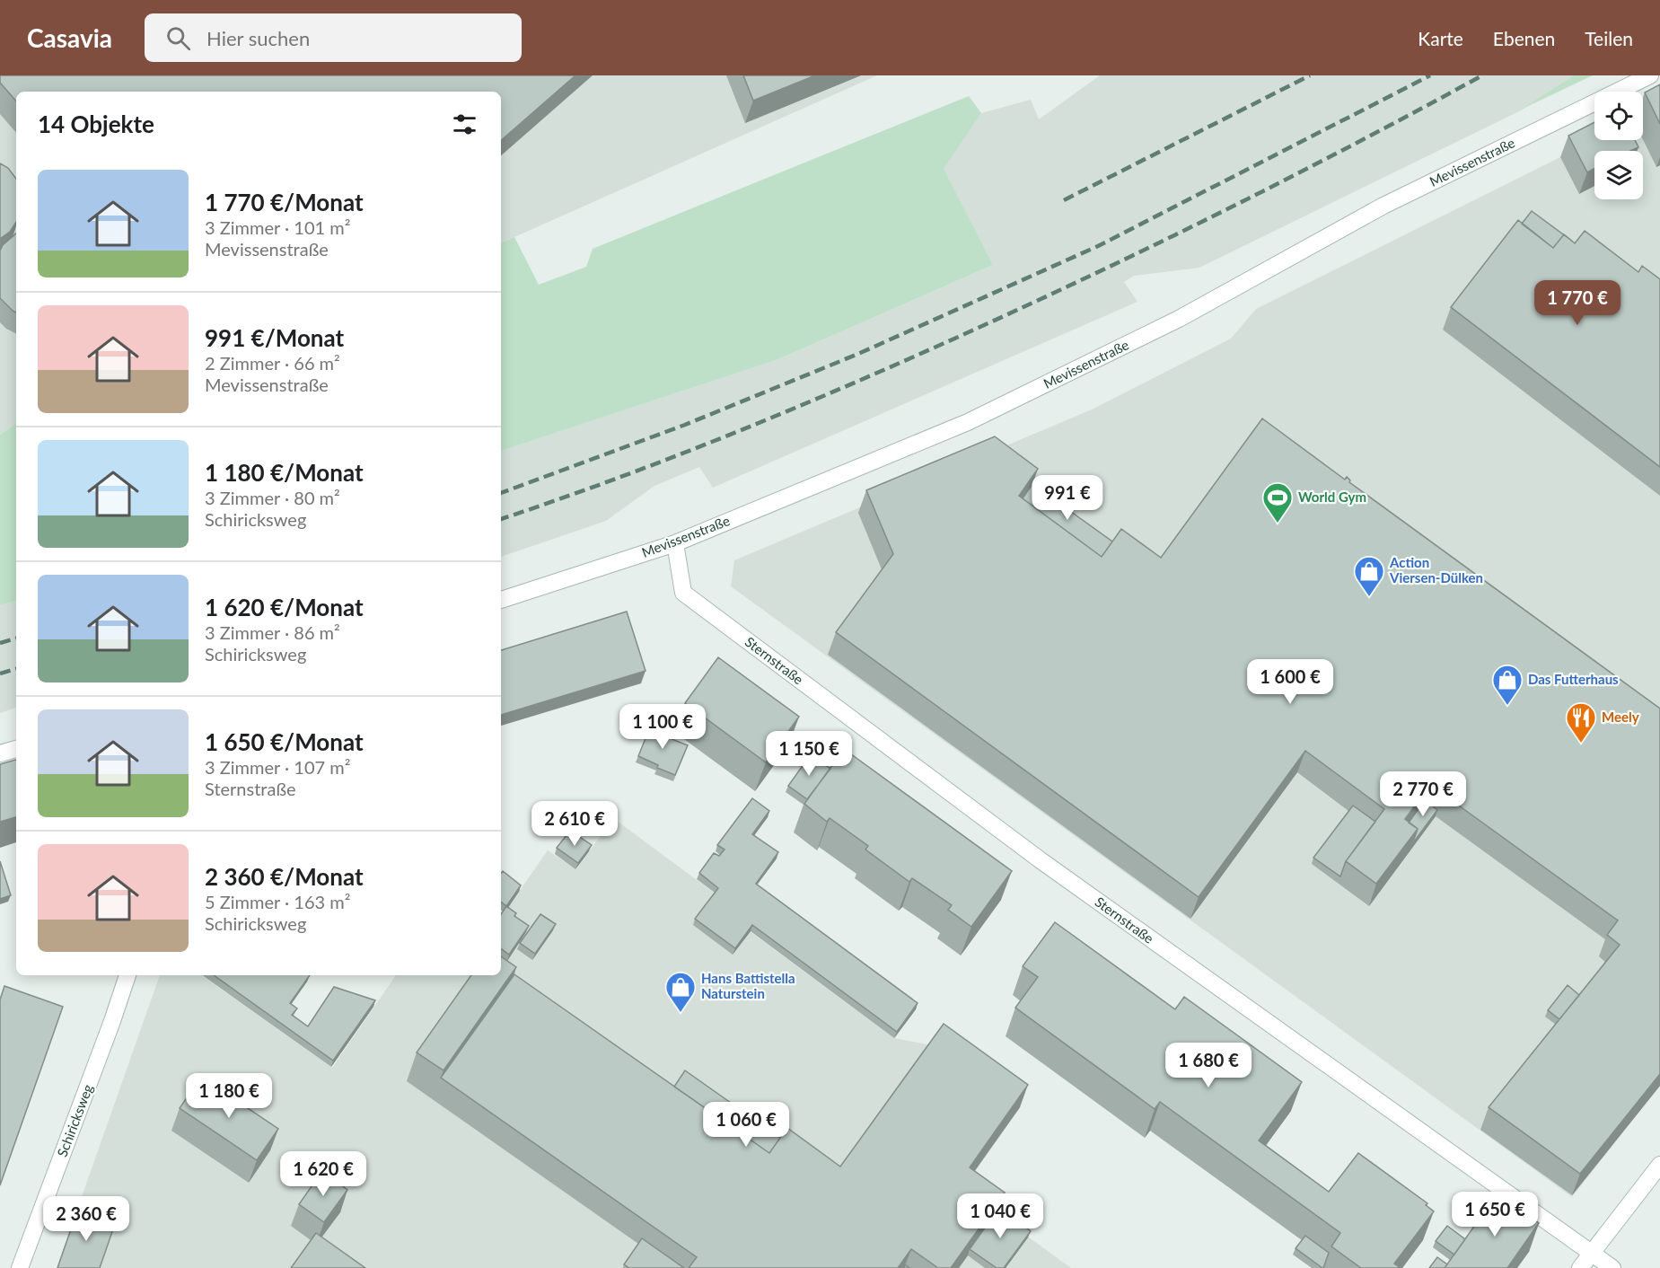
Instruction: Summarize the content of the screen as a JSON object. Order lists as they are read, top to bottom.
{
  "streets": {
    "street": ["Mevissenstraße", "Sternstraße", "Schiricksweg"]
  },
  "crossings": [
    ["Mevissenstraße", "Sternstraße"]
  ],
  "places": {
    "sports": ["World Gym"],
    "shop": ["Action Viersen-Dülken", "Das Futterhaus", "Hans Battistella Naturstein"],
    "restaurant": ["Meely"]
  },
  "page": {
    "header": "Casavia",
    "search": "Hier suchen",
    "nav": ["Karte", "Ebenen", "Teilen"],
    "heading": "14 Objekte",
    "list": [
      {
        "name": "1 770 €/Monat",
        "note": "3 Zimmer · 101 m² · Mevissenstraße"
      },
      {
        "name": "991 €/Monat",
        "note": "2 Zimmer · 66 m² · Mevissenstraße"
      },
      {
        "name": "1 180 €/Monat",
        "note": "3 Zimmer · 80 m² · Schiricksweg"
      },
      {
        "name": "1 620 €/Monat",
        "note": "3 Zimmer · 86 m² · Schiricksweg"
      },
      {
        "name": "1 650 €/Monat",
        "note": "3 Zimmer · 107 m² · Sternstraße"
      },
      {
        "name": "2 360 €/Monat",
        "note": "5 Zimmer · 163 m² · Schiricksweg"
      }
    ],
    "price": [
      "1 770 €",
      "991 €",
      "1 600 €",
      "1 100 €",
      "1 150 €",
      "2 770 €",
      "2 610 €",
      "1 680 €",
      "1 180 €",
      "1 060 €",
      "1 620 €",
      "1 650 €",
      "1 040 €",
      "2 360 €"
    ]
  }
}
